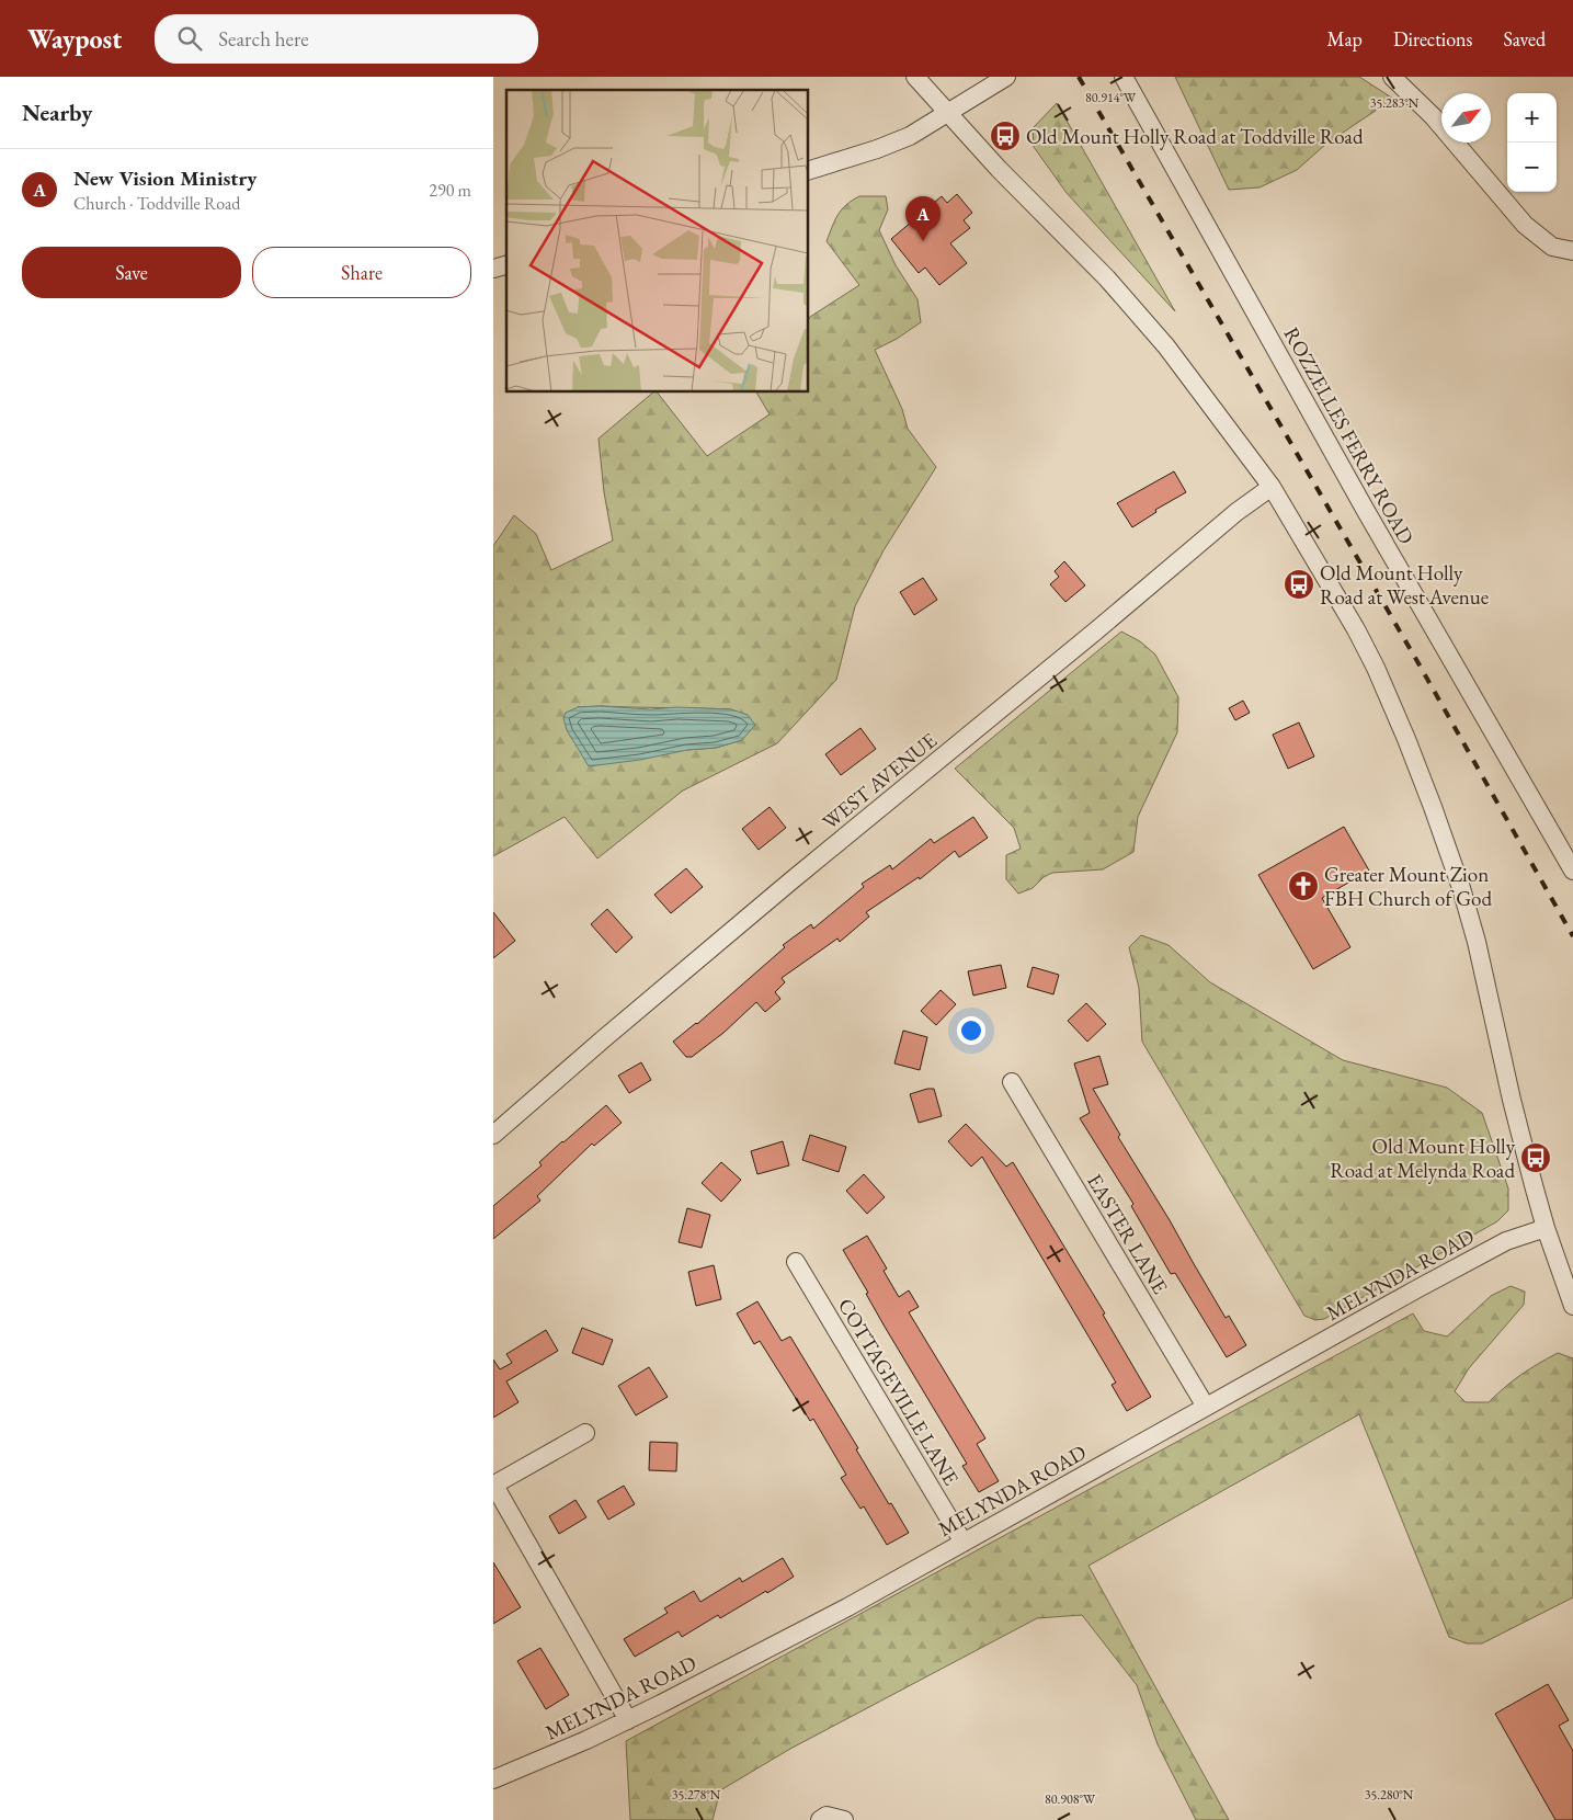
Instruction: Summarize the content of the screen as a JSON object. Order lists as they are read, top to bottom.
{
  "streets": {
    "street": [
      "ROZZELLES FERRY ROAD",
      "WEST AVENUE",
      "EASTER LANE",
      "MELYNDA ROAD",
      "COTTAGEVILLE LANE"
    ]
  },
  "crossings": [
    ["EASTER LANE", "MELYNDA ROAD"],
    ["MELYNDA ROAD", "COTTAGEVILLE LANE"]
  ],
  "places": {
    "bus stop": ["Old Mount Holly Road at Toddville Road", "Old Mount Holly Road at West Avenue", "Old Mount Holly Road at Melynda Road"],
    "church": ["Greater Mount Zion FBH Church of God"]
  },
  "north": "top right",
  "page": {
    "header": "Waypost",
    "search": "Search here",
    "nav": ["Map", "Directions", "Saved"],
    "heading": "Nearby",
    "map_buttons": ["+", "−"],
    "list": [
      {
        "mark": "A",
        "name": "New Vision Ministry",
        "note": "Church · Toddville Road",
        "value": "290 m"
      }
    ],
    "pins": "A",
    "buttons": ["Save", "Share"]
  },
  "coordinates": [
    "80.914°W",
    "35.283°N",
    "35.278°N",
    "35.280°N",
    "80.908°W"
  ]
}
